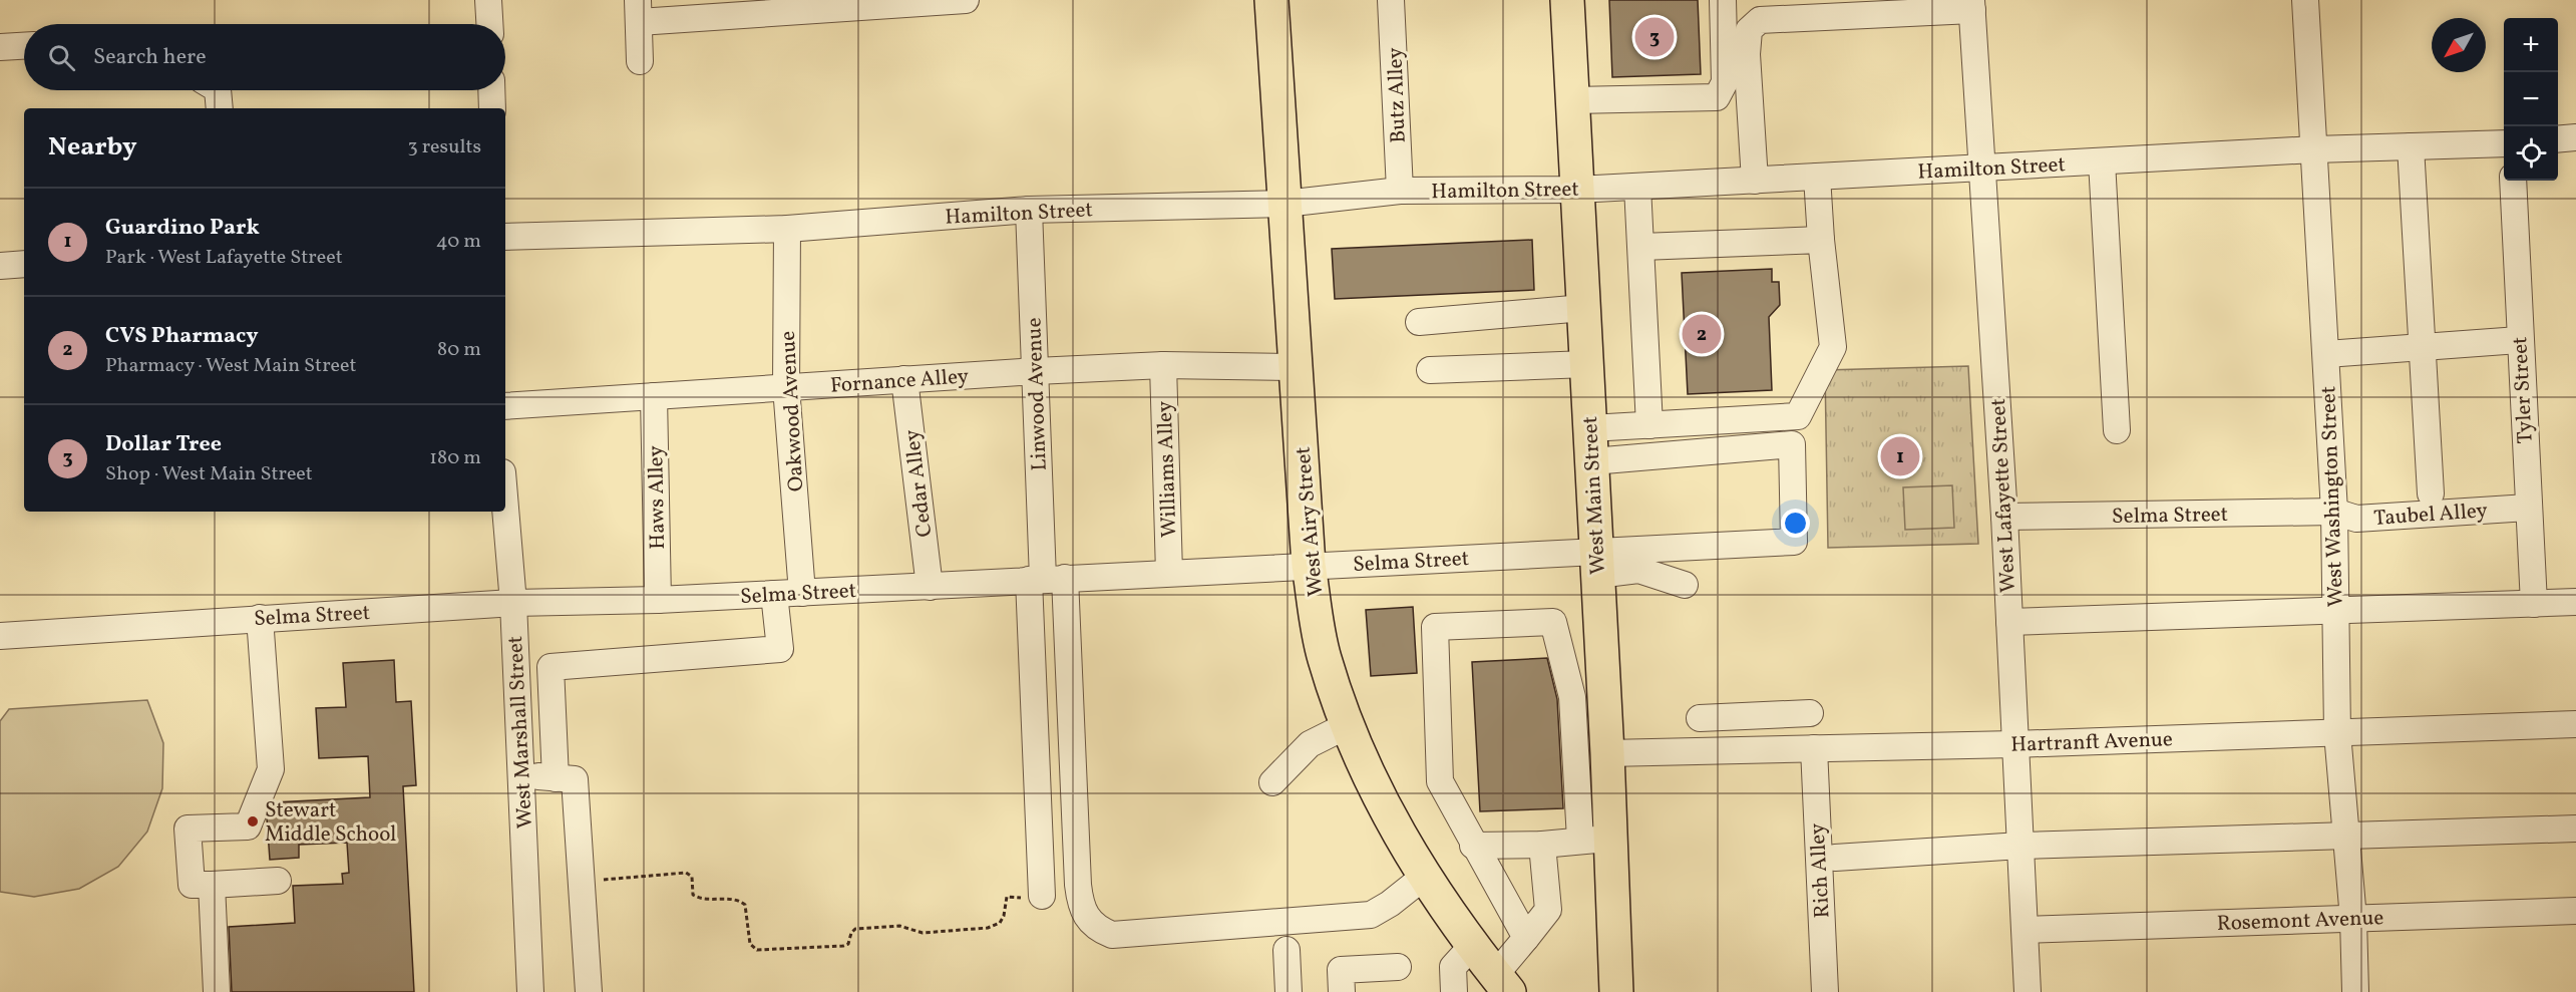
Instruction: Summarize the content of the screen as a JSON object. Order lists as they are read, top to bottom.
{
  "streets": {
    "main road": ["West Main Street", "West Airy Street"],
    "street": [
      "Butz Alley",
      "Hamilton Street",
      "Fornance Alley",
      "Tyler Street",
      "Linwood Avenue",
      "Oakwood Avenue",
      "Williams Alley",
      "Cedar Alley",
      "West Lafayette Street",
      "West Washington Street",
      "Haws Alley",
      "Taubel Alley",
      "Selma Street",
      "West Marshall Street",
      "Hartranft Avenue",
      "Rich Alley",
      "Rosemont Avenue"
    ]
  },
  "crossings": [
    ["Butz Alley", "Hamilton Street"],
    ["Hamilton Street", "Linwood Avenue"],
    ["Hamilton Street", "Oakwood Avenue"],
    ["Hamilton Street", "West Main Street"],
    ["Hamilton Street", "West Lafayette Street"],
    ["Hamilton Street", "West Washington Street"],
    ["Hamilton Street", "West Airy Street"],
    ["Fornance Alley", "Linwood Avenue"],
    ["Fornance Alley", "Oakwood Avenue"],
    ["Fornance Alley", "Williams Alley"],
    ["Fornance Alley", "Cedar Alley"],
    ["Fornance Alley", "Haws Alley"],
    ["Fornance Alley", "West Airy Street"],
    ["Tyler Street", "Taubel Alley"],
    ["Linwood Avenue", "Selma Street"],
    ["Oakwood Avenue", "Selma Street"],
    ["Williams Alley", "Selma Street"],
    ["Cedar Alley", "Selma Street"],
    ["West Main Street", "Selma Street"],
    ["West Main Street", "Hartranft Avenue"],
    ["West Lafayette Street", "Selma Street"],
    ["West Lafayette Street", "Hartranft Avenue"],
    ["West Lafayette Street", "Rosemont Avenue"],
    ["West Washington Street", "Taubel Alley"],
    ["West Washington Street", "Selma Street"],
    ["West Washington Street", "Hartranft Avenue"],
    ["West Washington Street", "Rosemont Avenue"],
    ["Haws Alley", "Selma Street"],
    ["Taubel Alley", "Selma Street"],
    ["Selma Street", "West Airy Street"],
    ["Selma Street", "West Marshall Street"],
    ["Hartranft Avenue", "Rich Alley"]
  ],
  "places": ["Stewart Middle School"],
  "north": "bottom left",
  "page": {
    "pins": ["3", "2", "1"],
    "map_buttons": ["+", "−"],
    "search": "Search here",
    "heading": ["Nearby", "3 results"],
    "list": [
      {
        "mark": "1",
        "name": "Guardino Park",
        "note": "Park · West Lafayette Street",
        "value": "40 m"
      },
      {
        "mark": "2",
        "name": "CVS Pharmacy",
        "note": "Pharmacy · West Main Street",
        "value": "80 m"
      },
      {
        "mark": "3",
        "name": "Dollar Tree",
        "note": "Shop · West Main Street",
        "value": "180 m"
      }
    ]
  }
}
